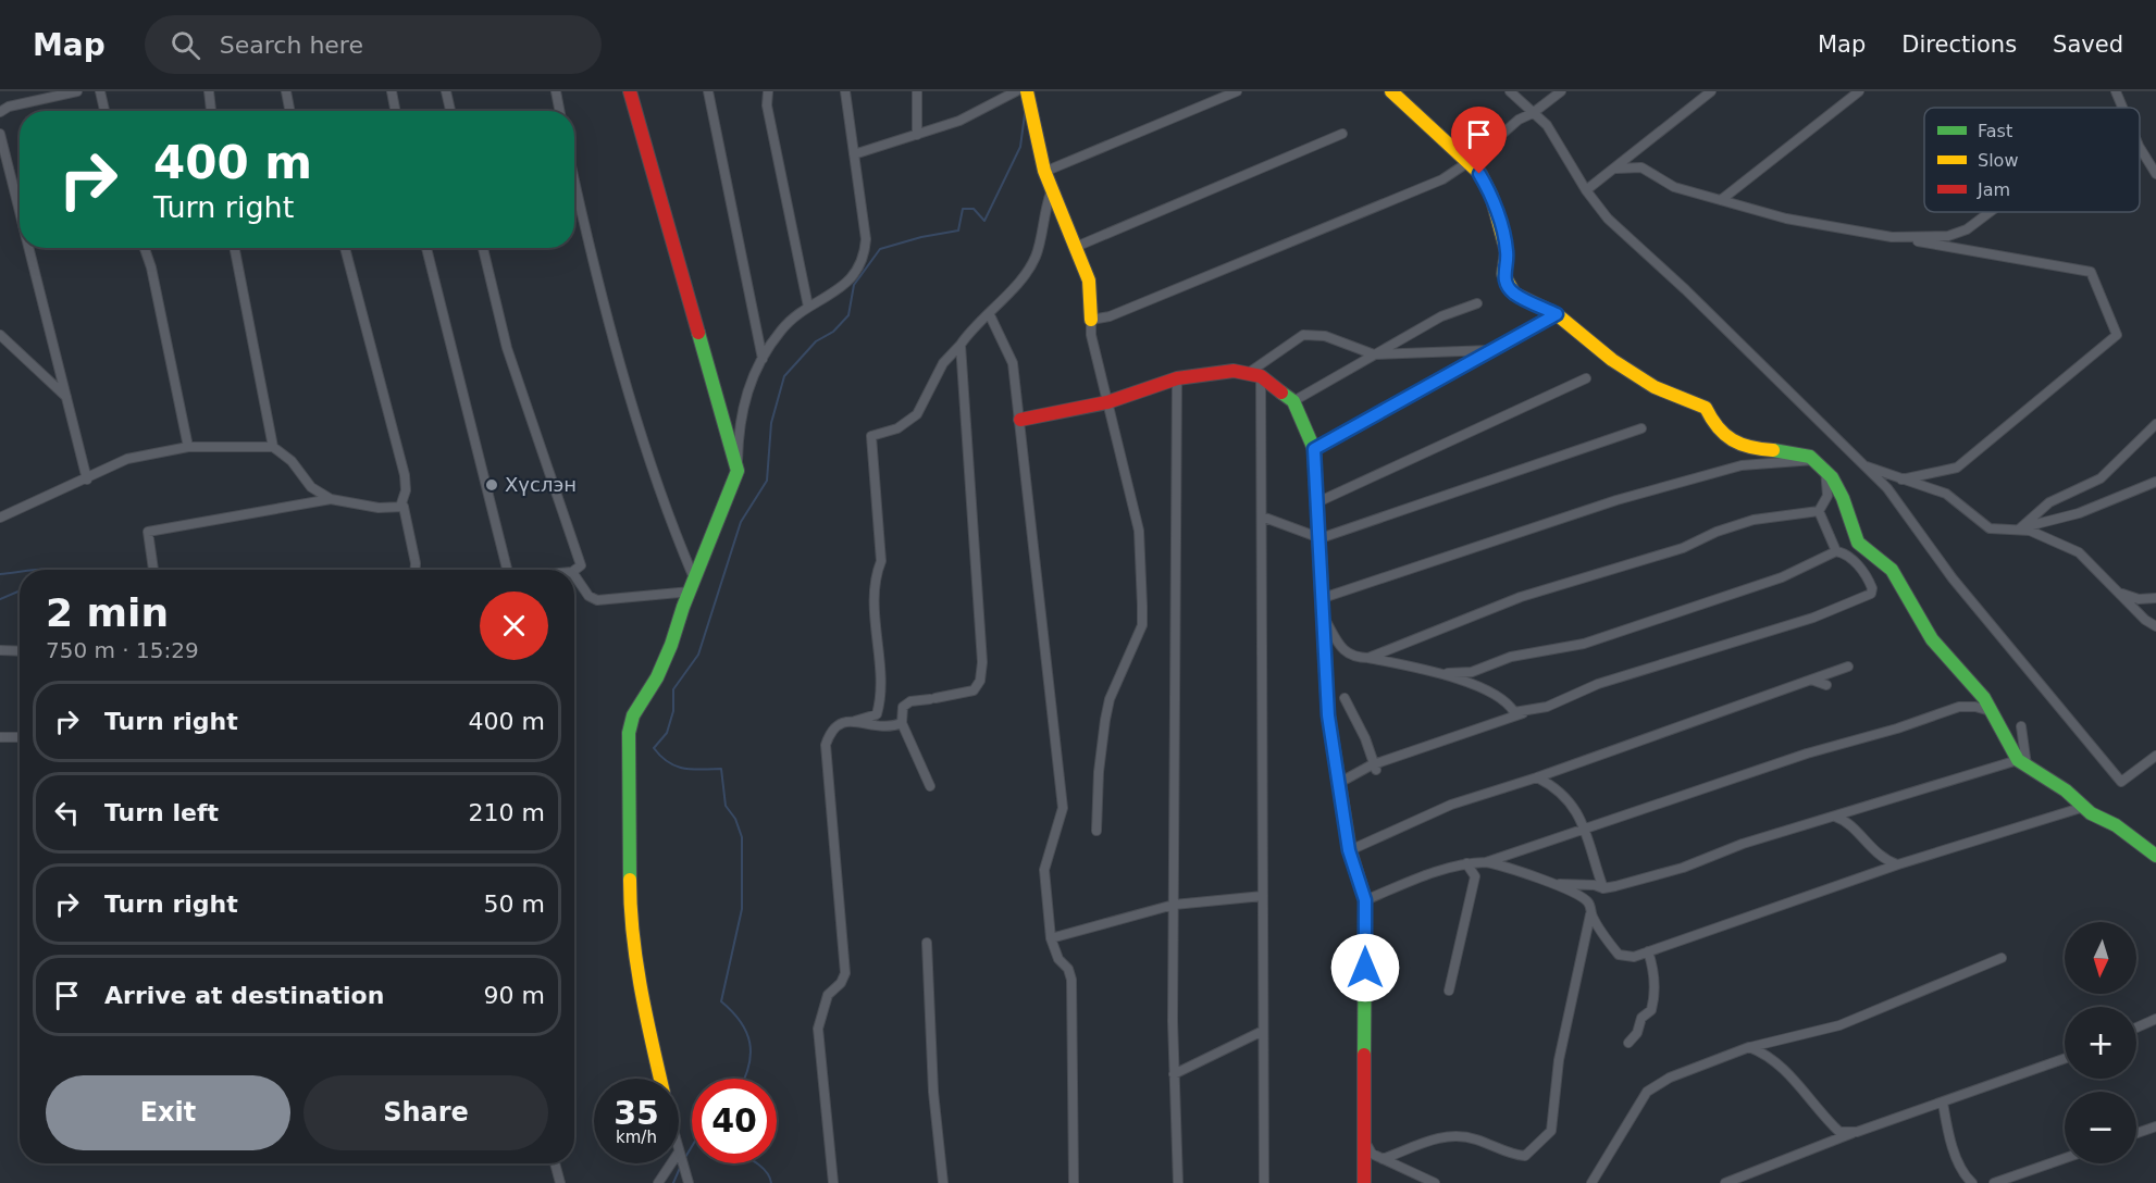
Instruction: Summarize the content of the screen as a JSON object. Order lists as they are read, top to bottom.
{
  "places": ["Хүслэн"],
  "legend": ["Fast", "Slow", "Jam"],
  "north": "bottom",
  "page": {
    "header": "Map",
    "search": "Search here",
    "nav": ["Map", "Directions", "Saved"],
    "turn": ["400 m", "Turn right"],
    "heading": ["2 min", "750 m · 15:29"],
    "list": [
      {
        "name": "Turn right",
        "value": "400 m"
      },
      {
        "name": "Turn left",
        "value": "210 m"
      },
      {
        "name": "Turn right",
        "value": "50 m"
      },
      {
        "name": "Arrive at destination",
        "value": "90 m"
      }
    ],
    "map_buttons": ["+", "−"],
    "buttons": ["Exit", "Share"],
    "speed": "35 km/h",
    "limit": "40"
  }
}
